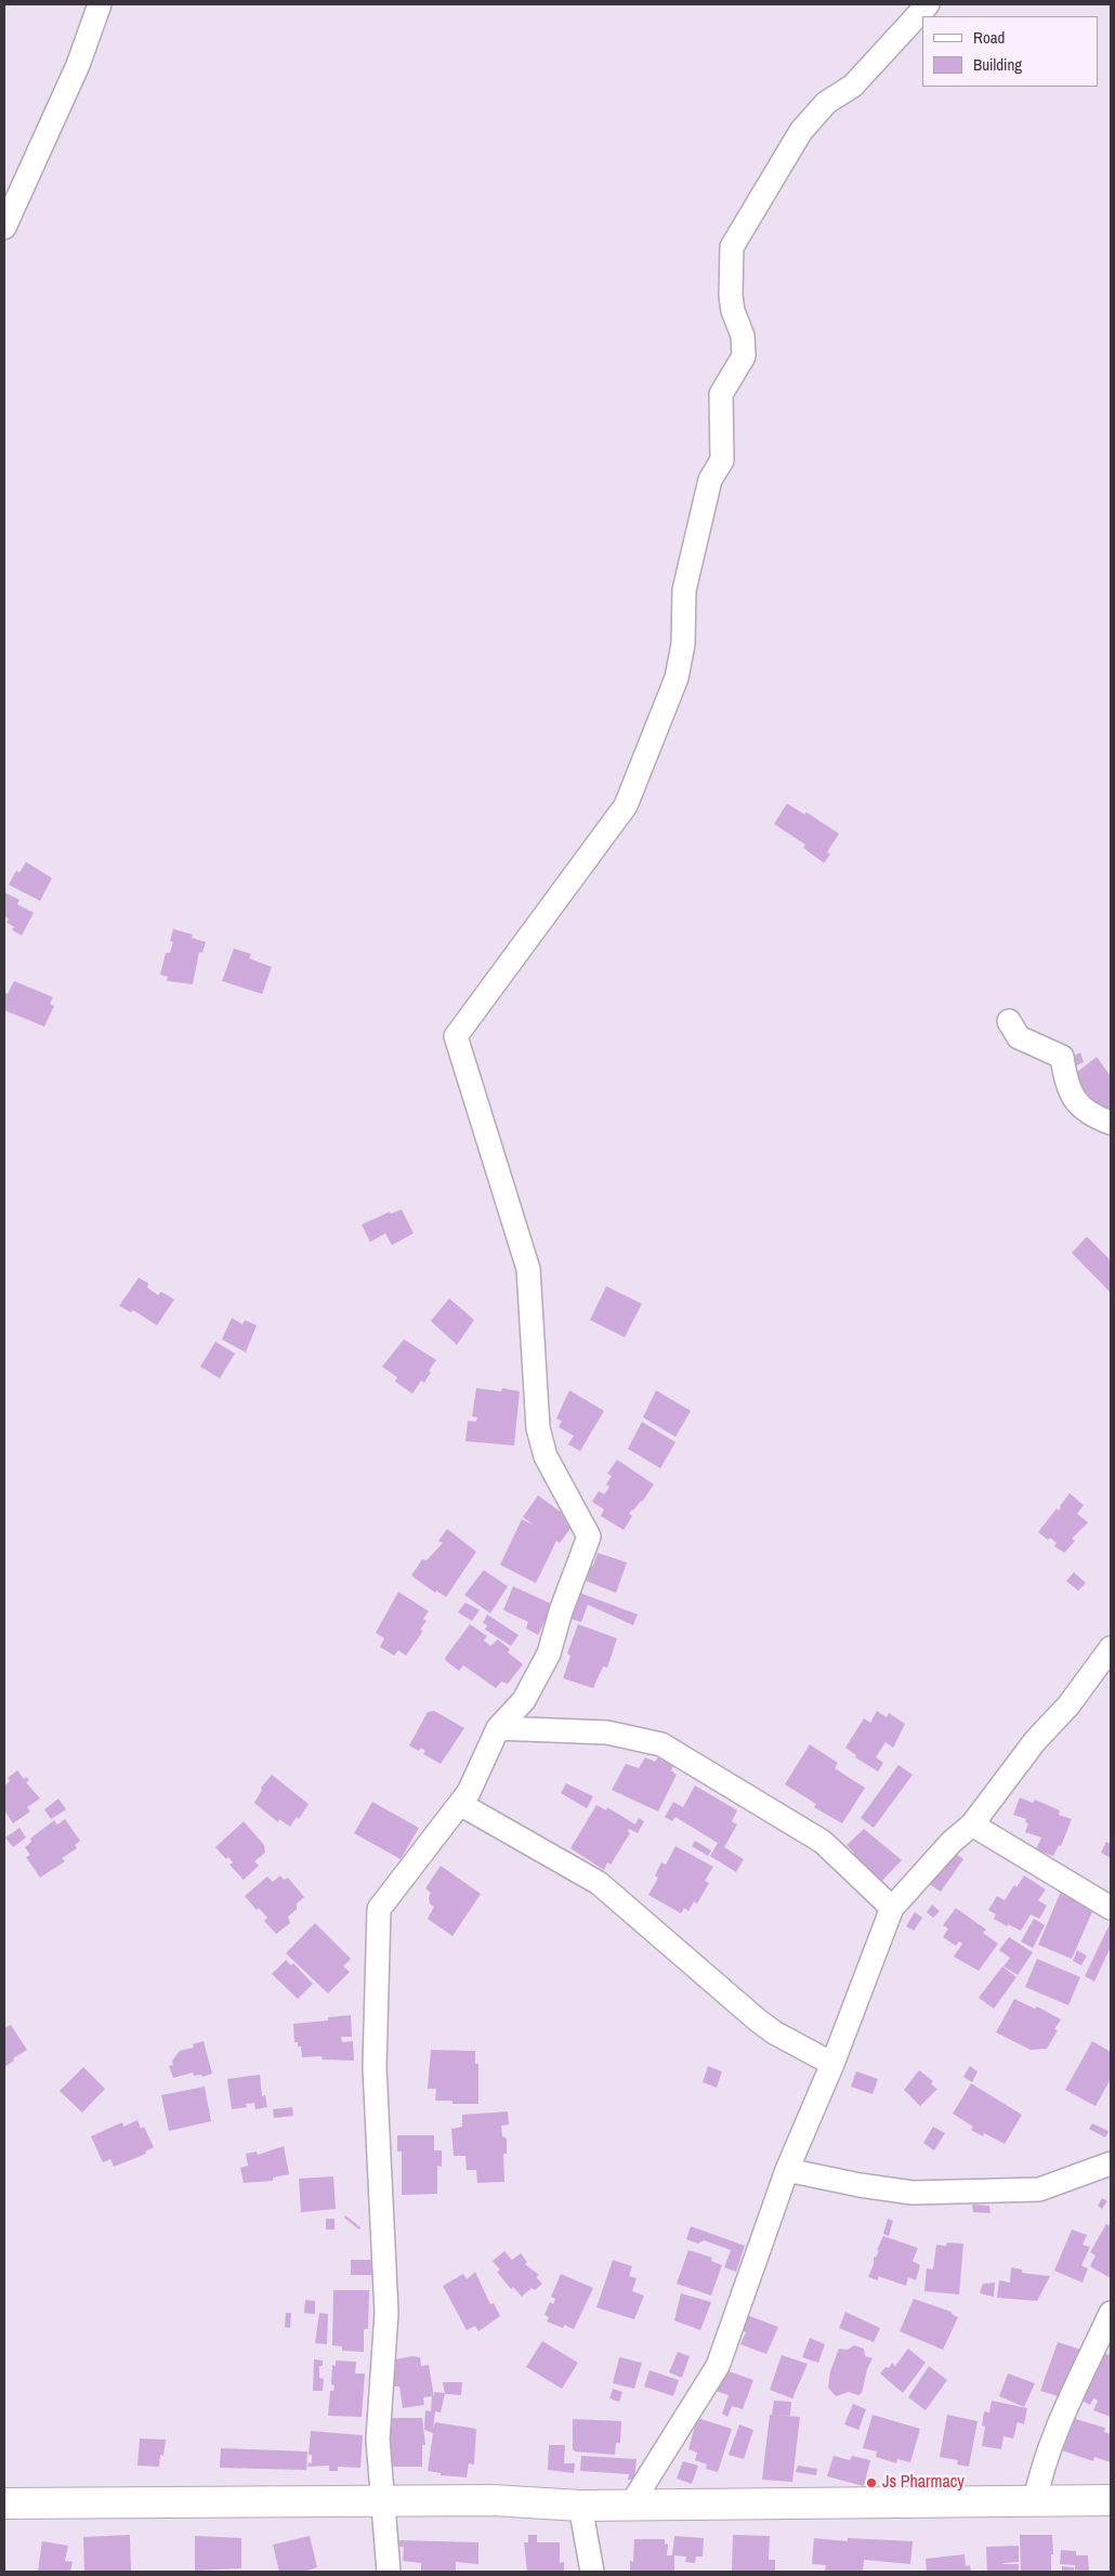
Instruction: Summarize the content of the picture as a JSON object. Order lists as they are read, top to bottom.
{
  "places": ["Js Pharmacy"],
  "legend": ["Road", "Building"]
}
